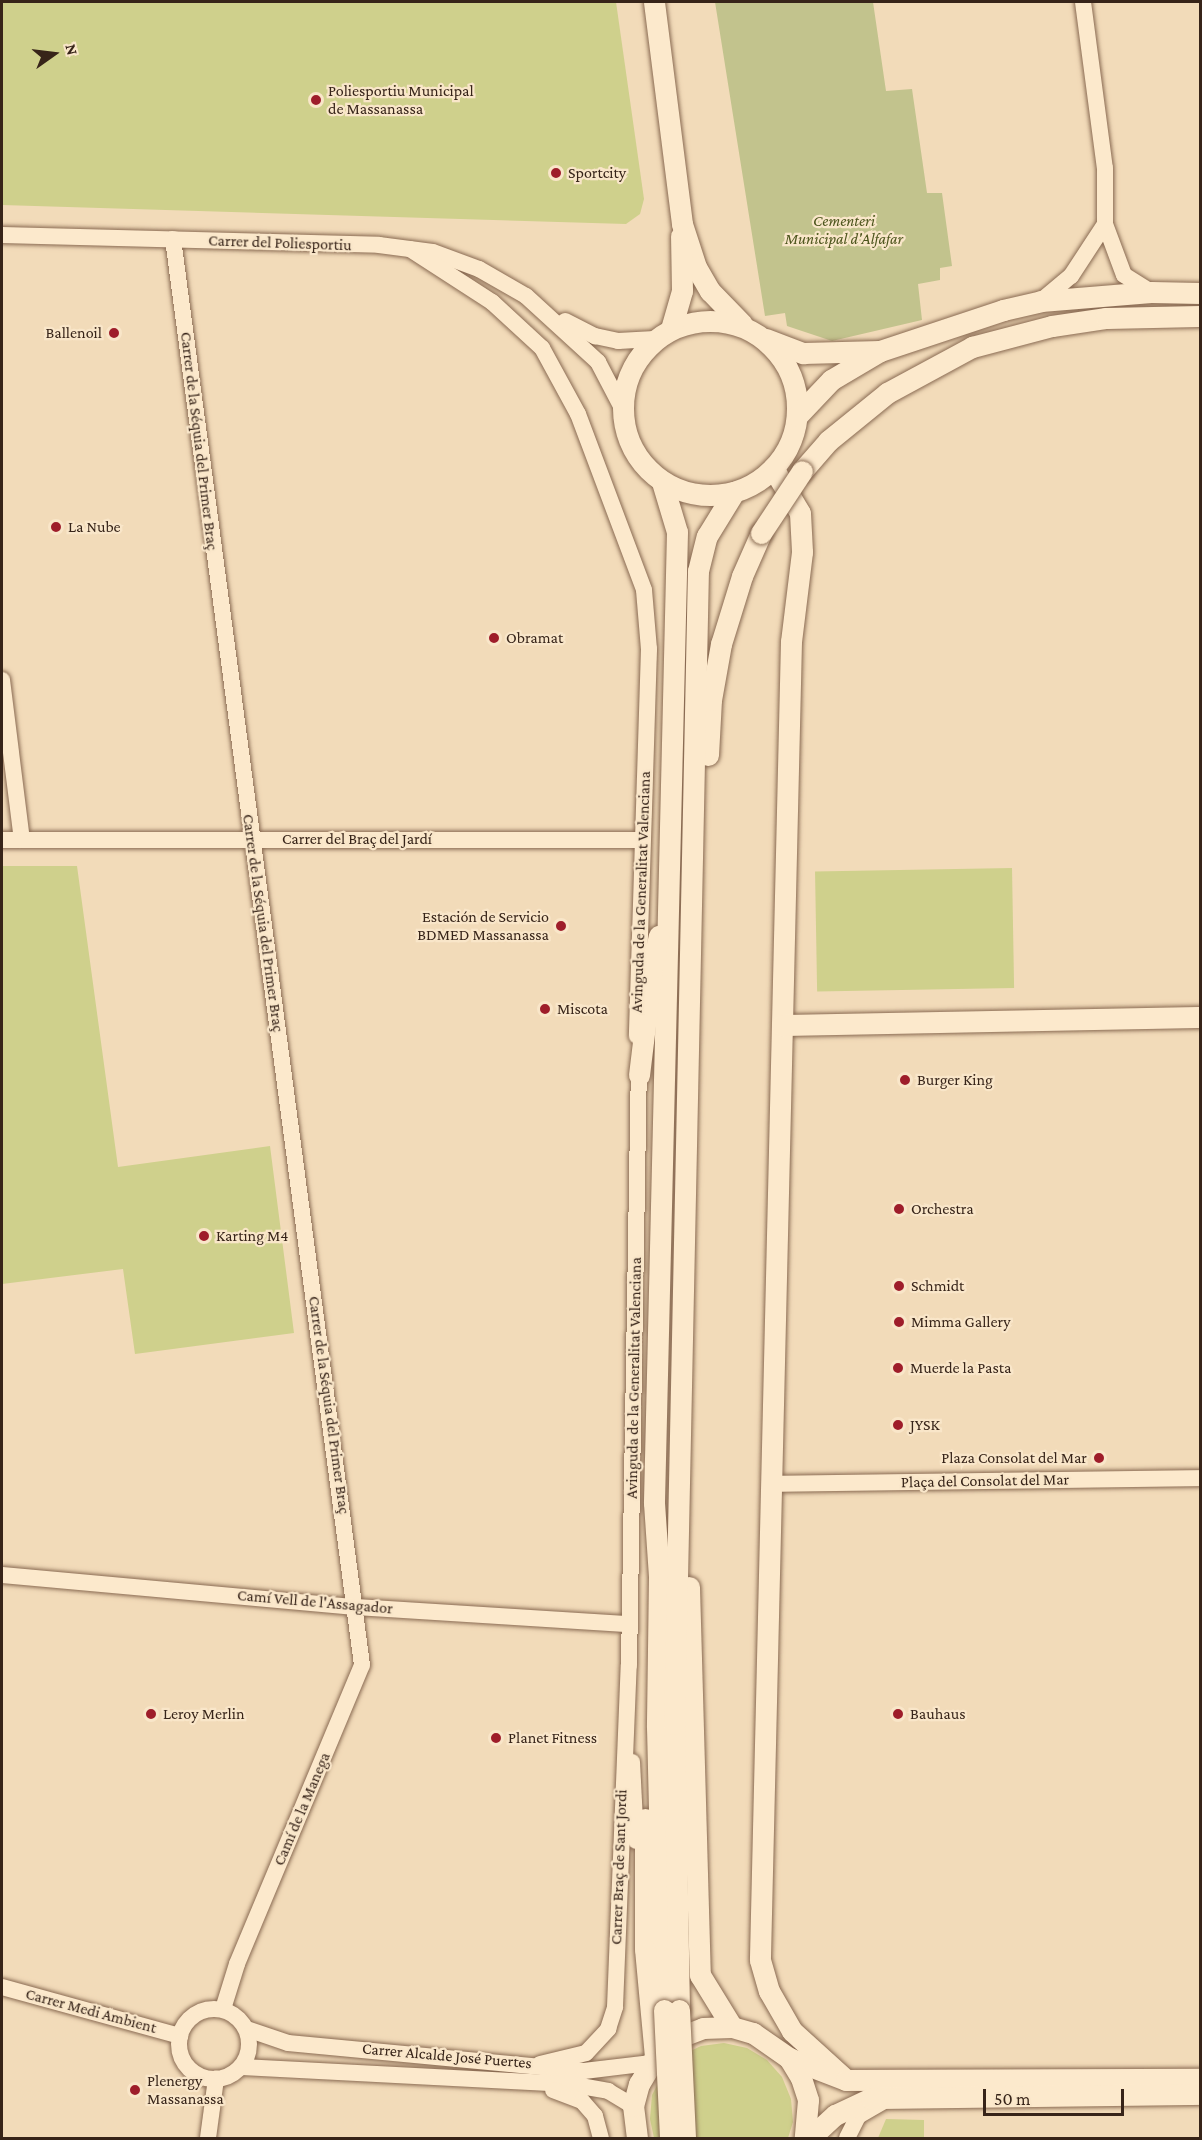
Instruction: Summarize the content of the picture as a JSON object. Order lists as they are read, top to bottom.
{
  "streets": {
    "street": [
      "Carrer del Poliesportiu",
      "Carrer de la Séquia del Primer Braç",
      "Carrer del Braç del Jardí",
      "Avinguda de la Generalitat Valenciana",
      "Plaça del Consolat del Mar",
      "Camí Vell de l'Assagador",
      "Camí de la Manega",
      "Carrer Braç de Sant Jordi",
      "Carrer Medi Ambient",
      "Carrer Alcalde José Puertes"
    ]
  },
  "crossings": [
    ["Carrer del Poliesportiu", "Carrer de la Séquia del Primer Braç"],
    ["Carrer del Poliesportiu", "Avinguda de la Generalitat Valenciana"],
    ["Carrer de la Séquia del Primer Braç", "Carrer del Braç del Jardí"],
    ["Carrer de la Séquia del Primer Braç", "Camí Vell de l'Assagador"],
    ["Carrer de la Séquia del Primer Braç", "Camí de la Manega"],
    ["Carrer del Braç del Jardí", "Avinguda de la Generalitat Valenciana"],
    ["Avinguda de la Generalitat Valenciana", "Camí Vell de l'Assagador"],
    ["Avinguda de la Generalitat Valenciana", "Carrer Braç de Sant Jordi"],
    ["Camí Vell de l'Assagador", "Camí de la Manega"],
    ["Camí Vell de l'Assagador", "Carrer Braç de Sant Jordi"],
    ["Camí de la Manega", "Carrer Medi Ambient"],
    ["Camí de la Manega", "Carrer Alcalde José Puertes"],
    ["Carrer Braç de Sant Jordi", "Carrer Alcalde José Puertes"],
    ["Carrer Medi Ambient", "Carrer Alcalde José Puertes"]
  ],
  "parks": ["Cementeri Municipal d'Alfafar"],
  "places": [
    "Poliesportiu Municipal de Massanassa",
    "Sportcity",
    "Ballenoil",
    "La Nube",
    "Obramat",
    "Estación de Servicio BDMED Massanassa",
    "Miscota",
    "Burger King",
    "Orchestra",
    "Karting M4",
    "Schmidt",
    "Mimma Gallery",
    "Muerde la Pasta",
    "JYSK",
    "Plaza Consolat del Mar",
    "Leroy Merlin",
    "Bauhaus",
    "Planet Fitness",
    "Plenergy Massanassa"
  ],
  "scale_bar": "50 m",
  "north": "right"
}
